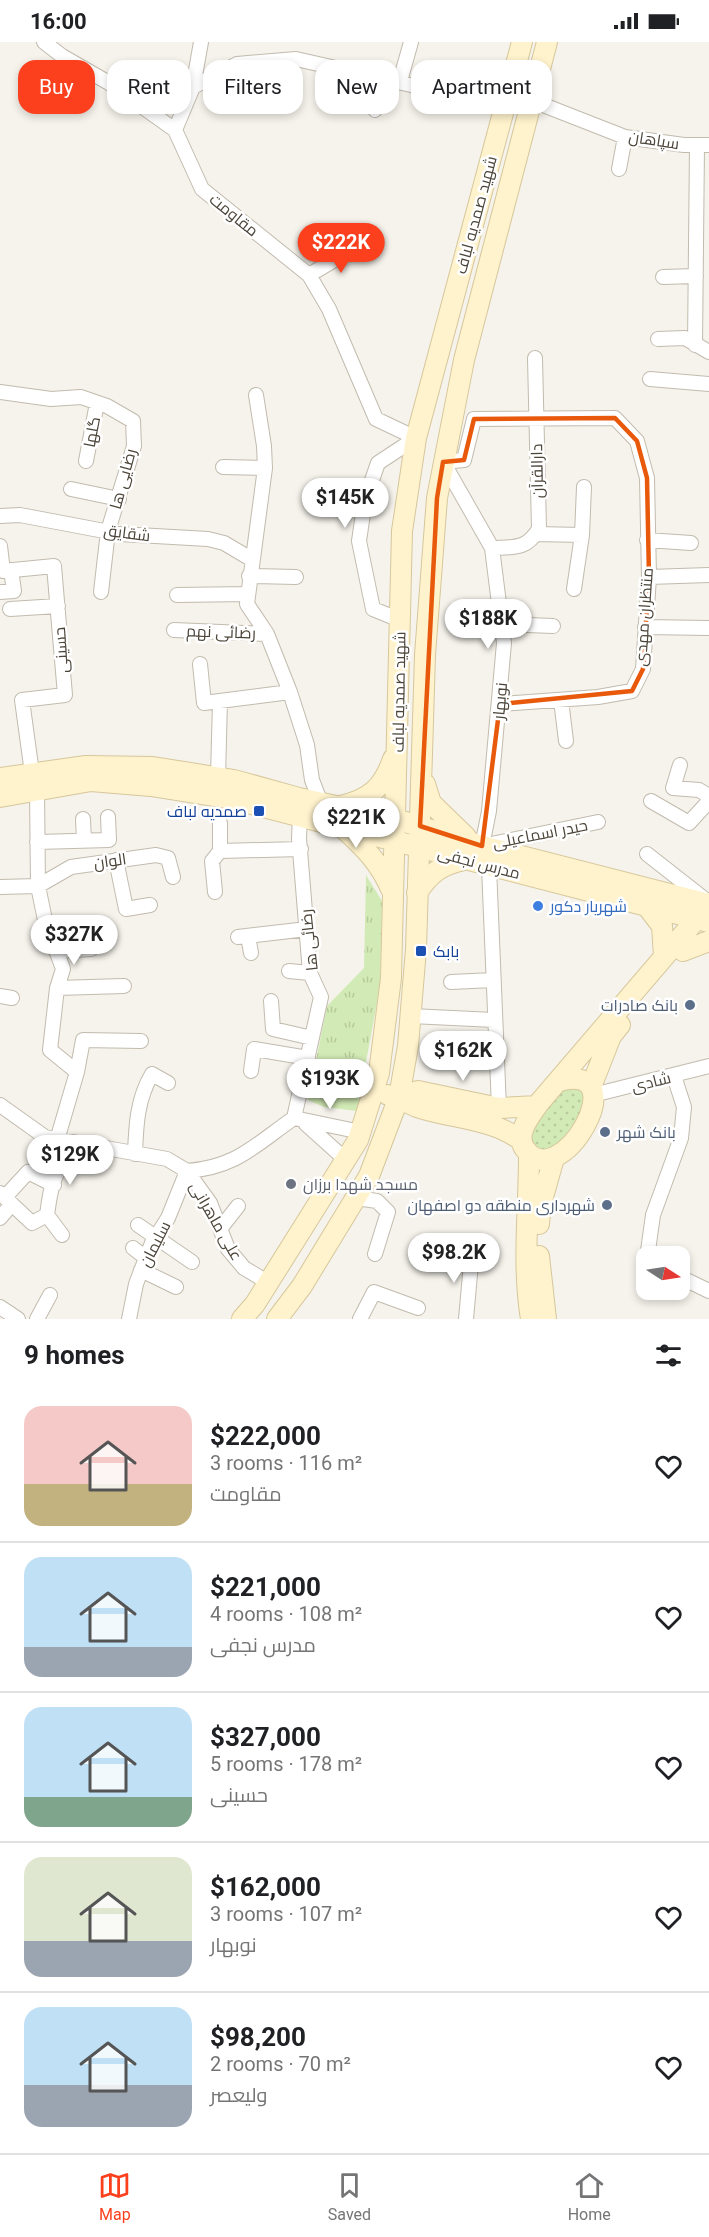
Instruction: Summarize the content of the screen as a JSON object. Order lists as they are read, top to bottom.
{
  "streets": {
    "main road": ["شهید صمدیه لباف", "مدرس نجفی"],
    "street": [
      "سپاهان",
      "مقاومت",
      "گلها",
      "دارالقرآن",
      "رضایی ها",
      "شقایق",
      "منتظران مهدی",
      "رضائی نهم",
      "حسینی",
      "نوبهار",
      "حیدر اسماعیلی",
      "الوان",
      "رضائی ها",
      "شادی",
      "علی ماهرانی",
      "سلیمان"
    ]
  },
  "crossings": [
    ["مقاومت", "شهید صمدیه لباف"],
    ["شهید صمدیه لباف", "نوبهار"],
    ["شهید صمدیه لباف", "مدرس نجفی"],
    ["شهید صمدیه لباف", "علی ماهرانی"],
    ["گلها", "رضایی ها"],
    ["دارالقرآن", "منتظران مهدی"],
    ["رضایی ها", "شقایق"],
    ["منتظران مهدی", "نوبهار"],
    ["حسینی", "الوان"],
    ["حسینی", "مدرس نجفی"],
    ["نوبهار", "حیدر اسماعیلی"],
    ["نوبهار", "مدرس نجفی"],
    ["حیدر اسماعیلی", "مدرس نجفی"],
    ["مدرس نجفی", "رضائی ها"],
    ["علی ماهرانی", "سلیمان"]
  ],
  "places": {
    "transit": ["صمدیه لباف", "بابک"],
    "other": [
      "شهریار دکور",
      "بانک صادرات",
      "بانک شهر",
      "مسجد شهدا برزان",
      "شهرداری منطقه دو اصفهان"
    ]
  },
  "north": "right",
  "page": {
    "status": "16:00",
    "chip": [
      "Buy",
      "Rent",
      "Filters",
      "New",
      "Apartment"
    ],
    "price": [
      "$222K",
      "$145K",
      "$188K",
      "$221K",
      "$327K",
      "$162K",
      "$193K",
      "$129K",
      "$98.2K"
    ],
    "heading": "9 homes",
    "list": [
      {
        "name": "$222,000",
        "note": "3 rooms · 116 m² · مقاومت"
      },
      {
        "name": "$221,000",
        "note": "4 rooms · 108 m² · مدرس نجفی"
      },
      {
        "name": "$327,000",
        "note": "5 rooms · 178 m² · حسینی"
      },
      {
        "name": "$162,000",
        "note": "3 rooms · 107 m² · نوبهار"
      },
      {
        "name": "$98,200",
        "note": "2 rooms · 70 m² · ولیعصر"
      }
    ],
    "tabs": ["Map", "Saved", "Home"]
  }
}
